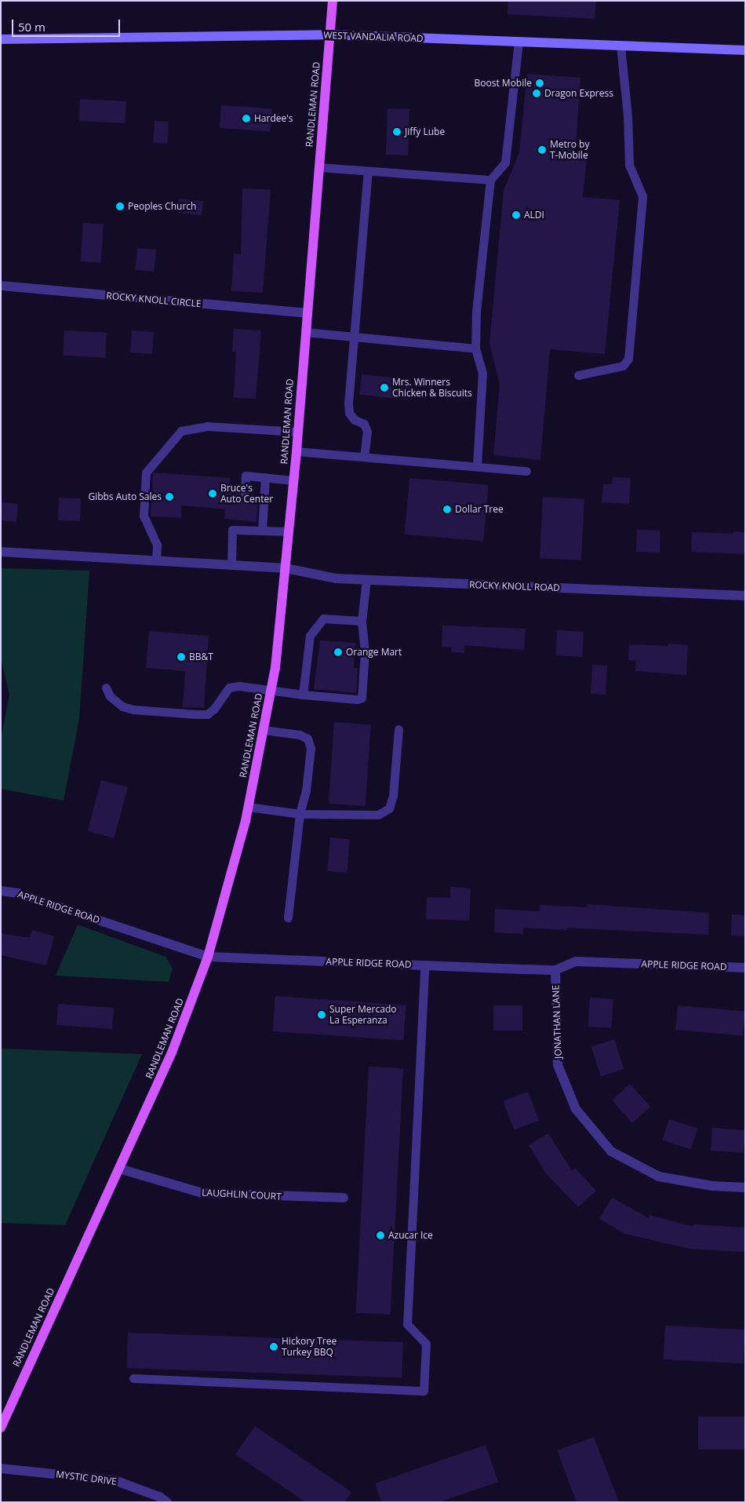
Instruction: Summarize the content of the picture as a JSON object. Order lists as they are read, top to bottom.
{
  "streets": {
    "main road": ["WEST VANDALIA ROAD", "RANDLEMAN ROAD"],
    "street": [
      "ROCKY KNOLL CIRCLE",
      "ROCKY KNOLL ROAD",
      "APPLE RIDGE ROAD",
      "JONATHAN LANE",
      "LAUGHLIN COURT",
      "MYSTIC DRIVE"
    ]
  },
  "crossings": [
    ["WEST VANDALIA ROAD", "RANDLEMAN ROAD"],
    ["RANDLEMAN ROAD", "ROCKY KNOLL CIRCLE"],
    ["RANDLEMAN ROAD", "ROCKY KNOLL ROAD"],
    ["RANDLEMAN ROAD", "APPLE RIDGE ROAD"],
    ["RANDLEMAN ROAD", "LAUGHLIN COURT"],
    ["APPLE RIDGE ROAD", "JONATHAN LANE"]
  ],
  "places": [
    "Boost Mobile",
    "Dragon Express",
    "Hardee's",
    "Jiffy Lube",
    "Metro by T-Mobile",
    "Peoples Church",
    "ALDI",
    "Mrs. Winners Chicken & Biscuits",
    "Bruce's Auto Center",
    "Gibbs Auto Sales",
    "Dollar Tree",
    "Orange Mart",
    "BB&T",
    "Super Mercado La Esperanza",
    "Azucar Ice",
    "Hickory Tree Turkey BBQ"
  ],
  "scale_bar": "50 m"
}
